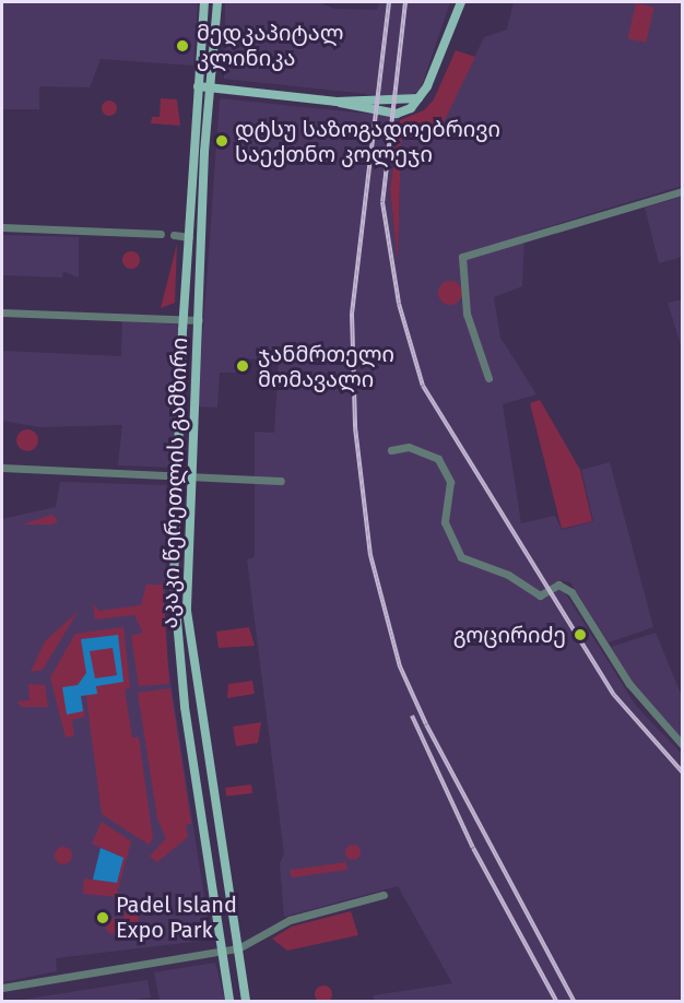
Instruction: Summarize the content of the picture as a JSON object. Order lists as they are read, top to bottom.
{
  "streets": {
    "main road": ["აკაკი წერეთლის გამზირი"]
  },
  "places": [
    "მედკაპიტალ კლინიკა",
    "დტსუ საზოგადოებრივი საექთნო კოლეჯი",
    "ჯანმრთელი მომავალი",
    "გოცირიძე",
    "Padel Island Expo Park"
  ]
}
